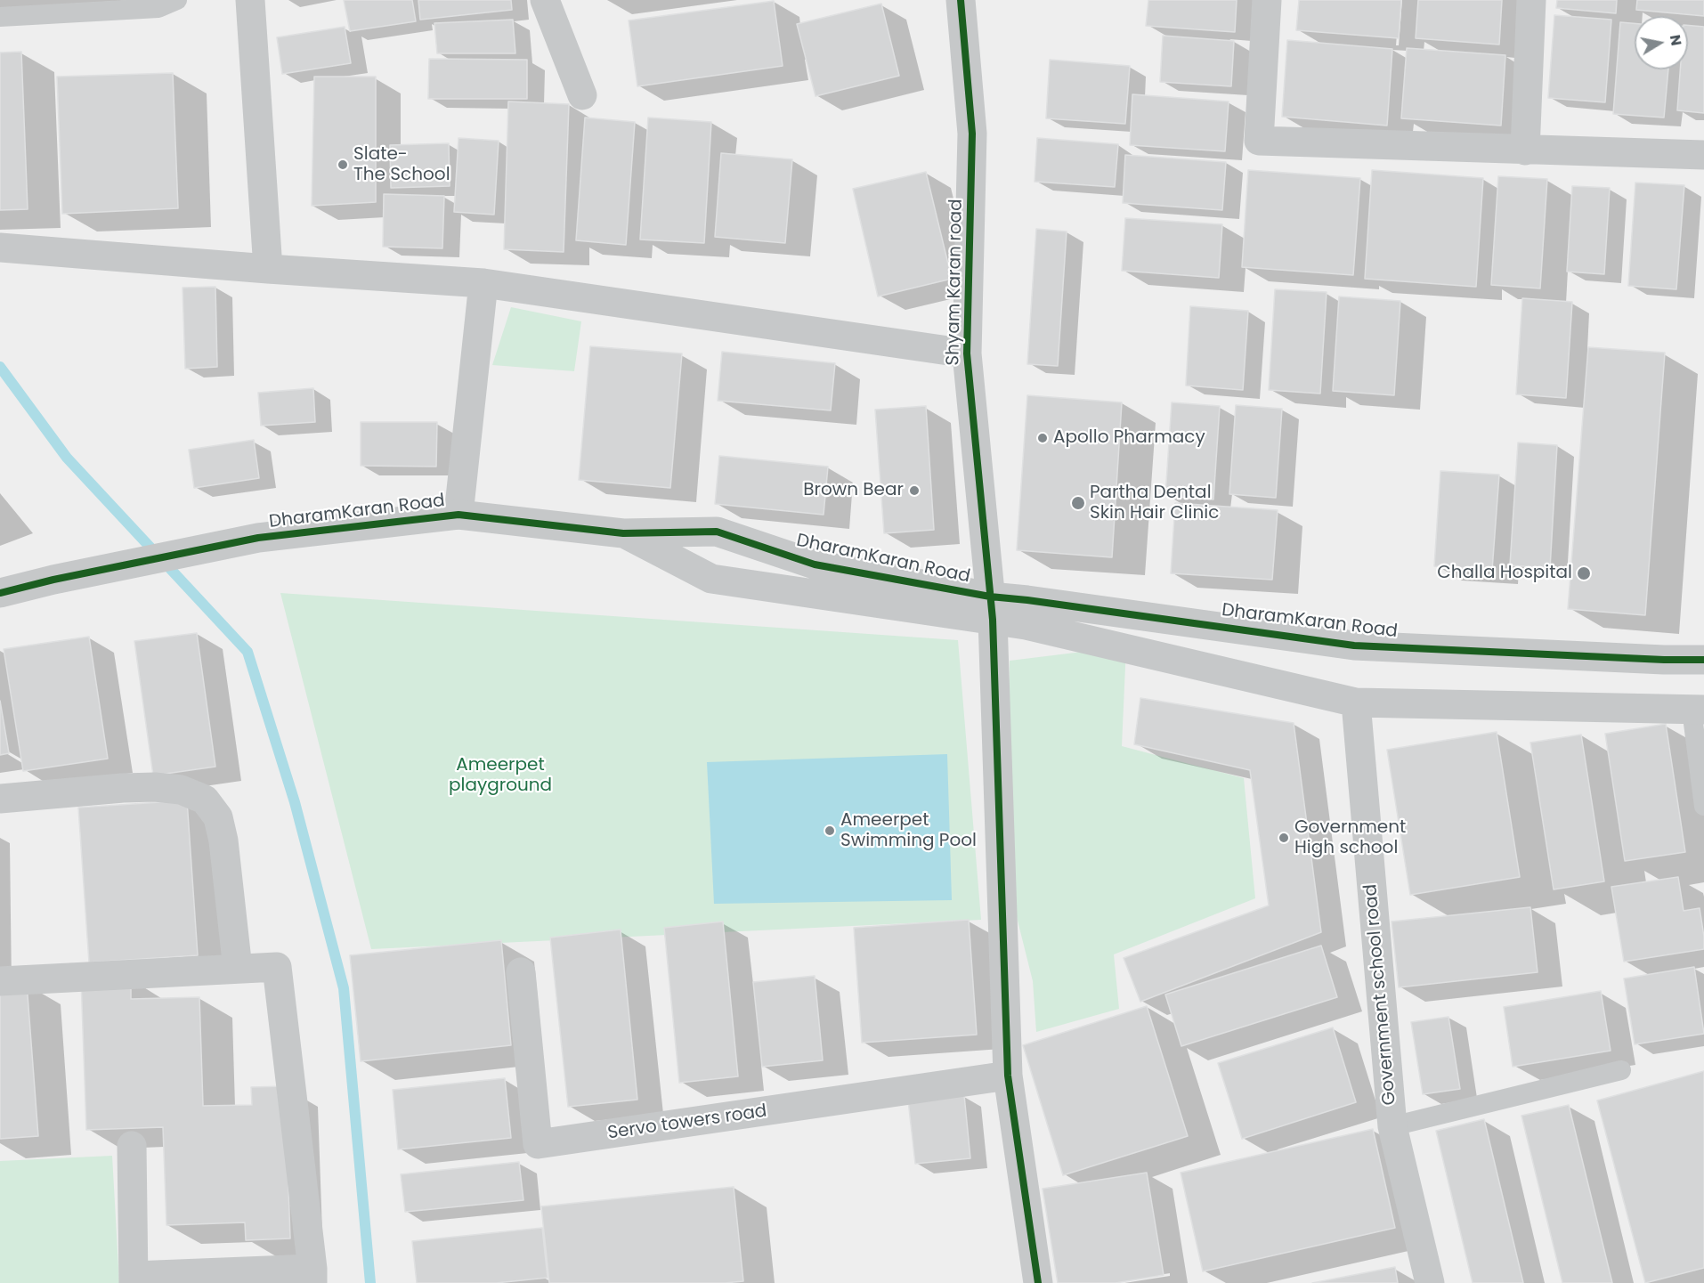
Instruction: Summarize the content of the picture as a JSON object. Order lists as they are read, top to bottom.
{
  "streets": {
    "street": [
      "Shyam Karan road",
      "DharamKaran Road",
      "Government school road",
      "Servo towers road"
    ]
  },
  "crossings": [
    ["Shyam Karan road", "DharamKaran Road"],
    ["Shyam Karan road", "Servo towers road"],
    ["DharamKaran Road", "Government school road"]
  ],
  "parks": ["Ameerpet playground"],
  "places": [
    "Slate- The School",
    "Apollo Pharmacy",
    "Brown Bear",
    "Partha Dental Skin Hair Clinic",
    "Challa Hospital",
    "Ameerpet Swimming Pool",
    "Government High school"
  ],
  "north": "right"
}
